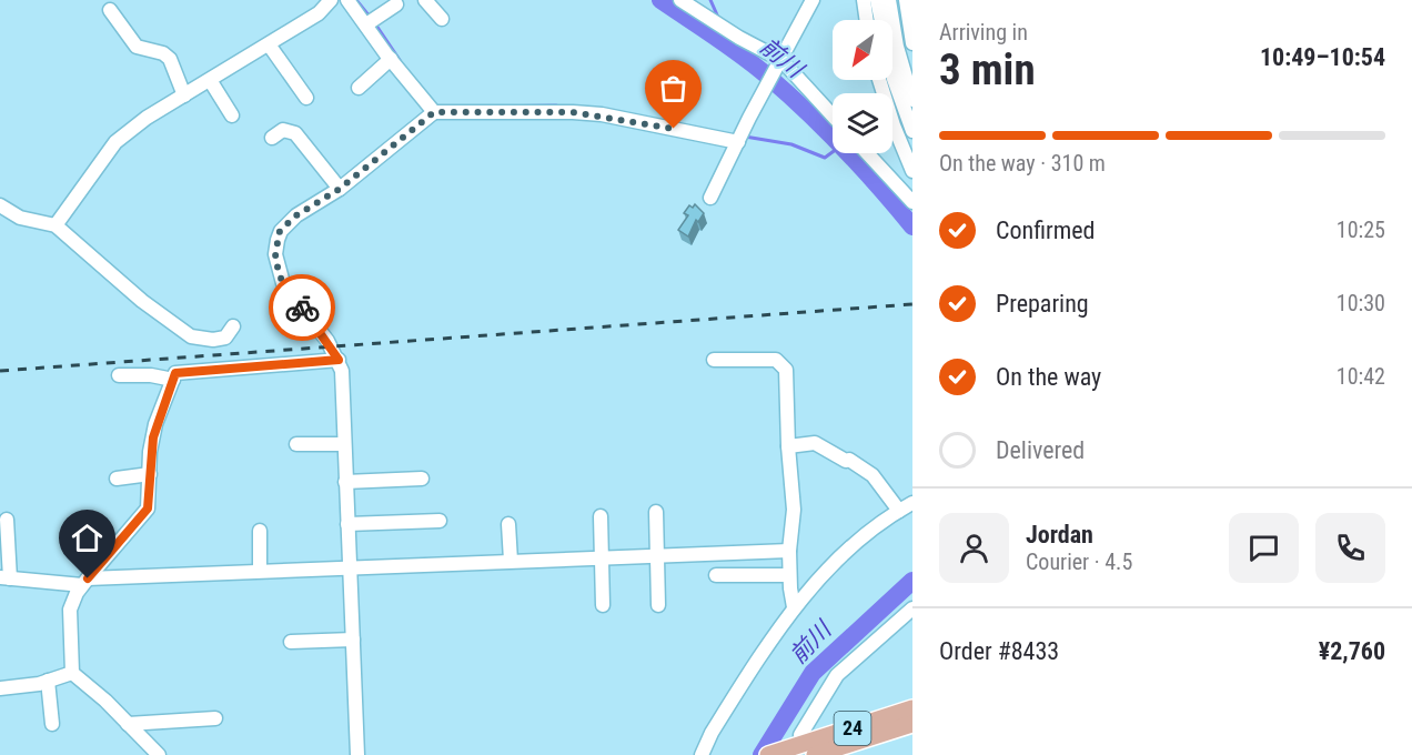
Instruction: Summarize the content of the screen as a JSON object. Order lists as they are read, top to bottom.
{
  "streets": {
    "main road": ["24"]
  },
  "water": ["前川"],
  "north": "bottom left",
  "page": {
    "heading": ["3 min", "Arriving in", "10:49–10:54"],
    "panel": [
      "Jordan",
      "Courier · 4.5",
      "Order #8433",
      "¥2,760"
    ],
    "bar": "On the way · 310 m",
    "list": [
      ["Confirmed", "10:25"],
      ["Preparing", "10:30"],
      ["On the way", "10:42"],
      "Delivered"
    ]
  }
}
